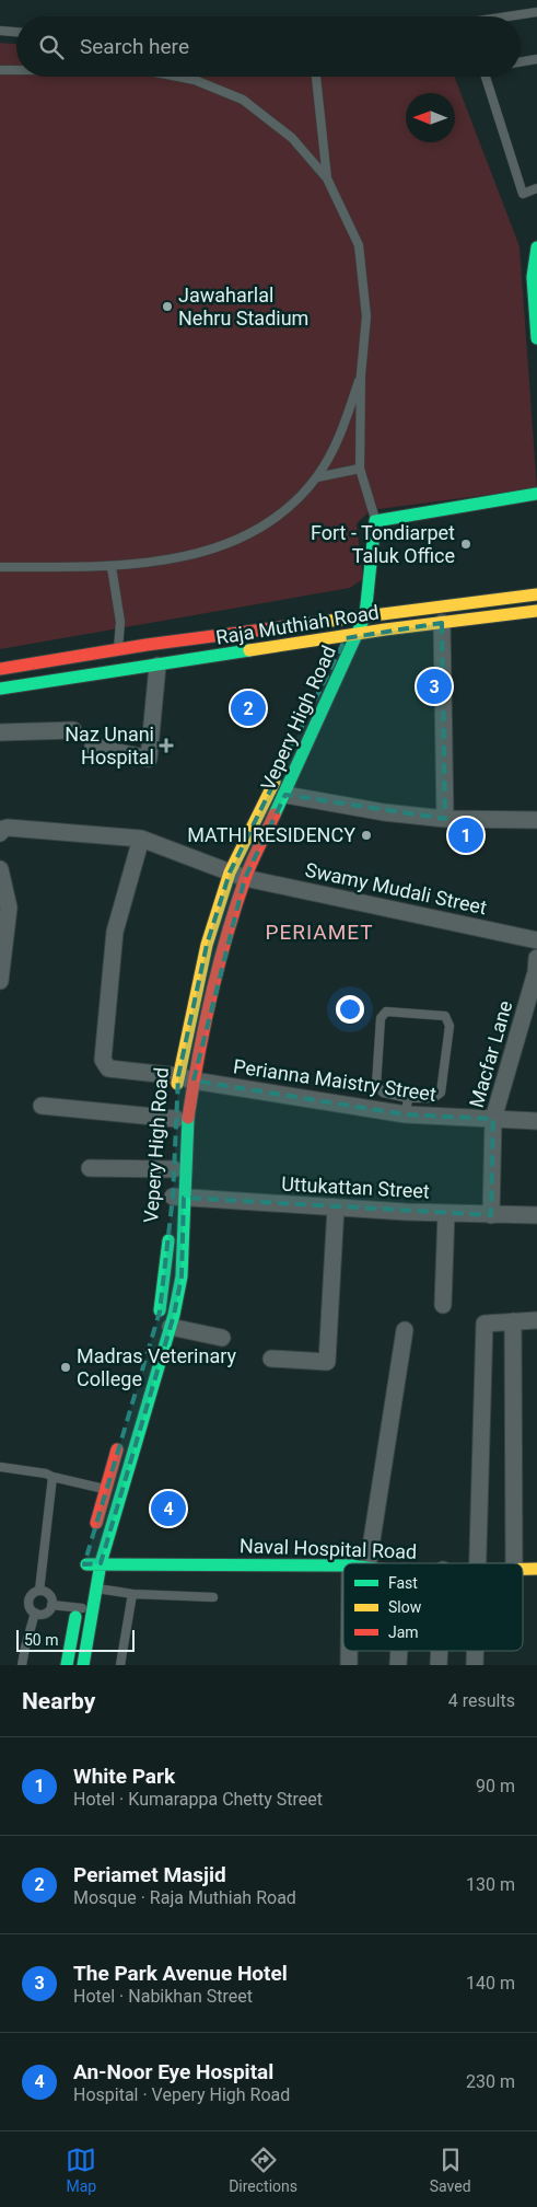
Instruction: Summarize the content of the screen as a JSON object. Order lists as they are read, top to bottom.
{
  "streets": {
    "main road": ["Raja Muthiah Road", "Vepery High Road", "Naval Hospital Road"],
    "street": [
      "Swamy Mudali Street",
      "Macfar Lane",
      "Perianna Maistry Street",
      "Uttukattan Street"
    ]
  },
  "crossings": [
    ["Raja Muthiah Road", "Vepery High Road"],
    ["Vepery High Road", "Swamy Mudali Street"],
    ["Vepery High Road", "Perianna Maistry Street"],
    ["Vepery High Road", "Uttukattan Street"],
    ["Vepery High Road", "Naval Hospital Road"],
    ["Swamy Mudali Street", "Perianna Maistry Street"],
    ["Macfar Lane", "Perianna Maistry Street"],
    ["Macfar Lane", "Uttukattan Street"]
  ],
  "districts": ["PERIAMET"],
  "places": {
    "other": [
      "Jawaharlal Nehru Stadium",
      "Fort - Tondiarpet Taluk Office",
      "MATHI RESIDENCY",
      "Madras Veterinary College"
    ],
    "health": ["Naz Unani Hospital"]
  },
  "legend": ["Fast", "Slow", "Jam"],
  "scale_bar": "50 m",
  "north": "left",
  "page": {
    "search": "Search here",
    "pins": [
      "3",
      "2",
      "1",
      "4"
    ],
    "scale": "50 m",
    "heading": ["Nearby", "4 results"],
    "list": [
      {
        "mark": "1",
        "name": "White Park",
        "note": "Hotel · Kumarappa Chetty Street",
        "value": "90 m"
      },
      {
        "mark": "2",
        "name": "Periamet Masjid",
        "note": "Mosque · Raja Muthiah Road",
        "value": "130 m"
      },
      {
        "mark": "3",
        "name": "The Park Avenue Hotel",
        "note": "Hotel · Nabikhan Street",
        "value": "140 m"
      },
      {
        "mark": "4",
        "name": "An-Noor Eye Hospital",
        "note": "Hospital · Vepery High Road",
        "value": "230 m"
      }
    ],
    "nav": ["Map", "Directions", "Saved"]
  }
}
